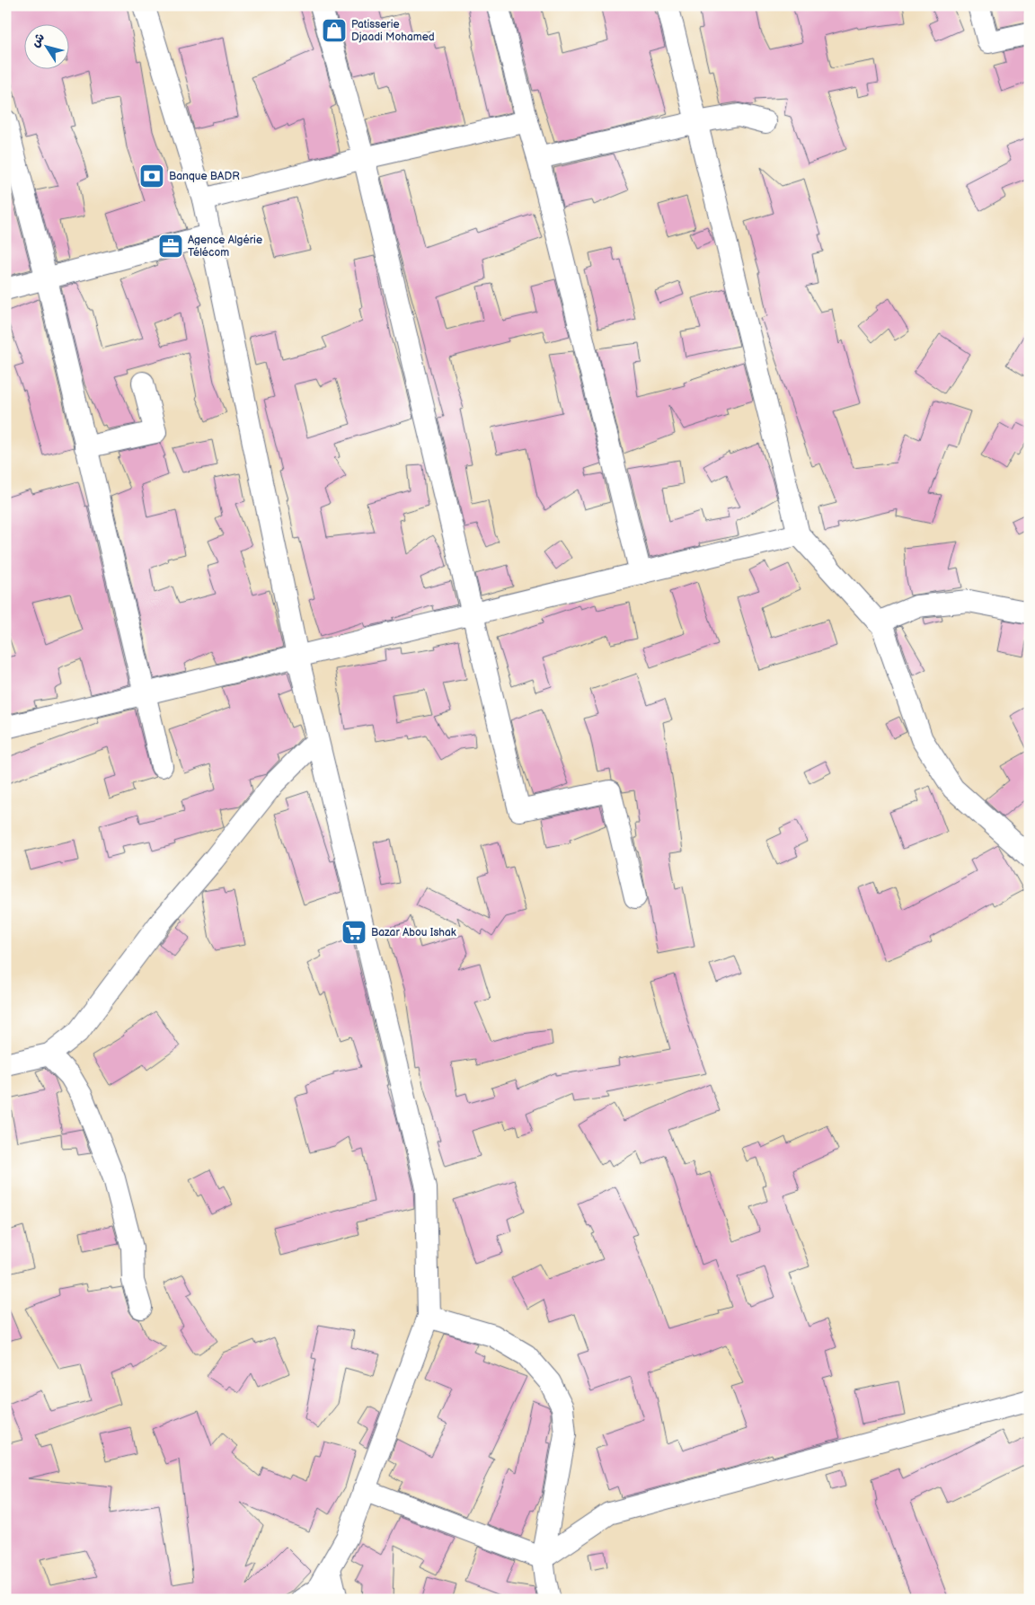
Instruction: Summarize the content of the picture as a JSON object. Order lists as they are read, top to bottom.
{
  "places": {
    "shop": ["Patisserie Djaadi Mohamed"],
    "bank": ["Banque BADR"],
    "office": ["Agence Algérie Télécom"],
    "supermarket": ["Bazar Abou Ishak"]
  },
  "north": "top left"
}
